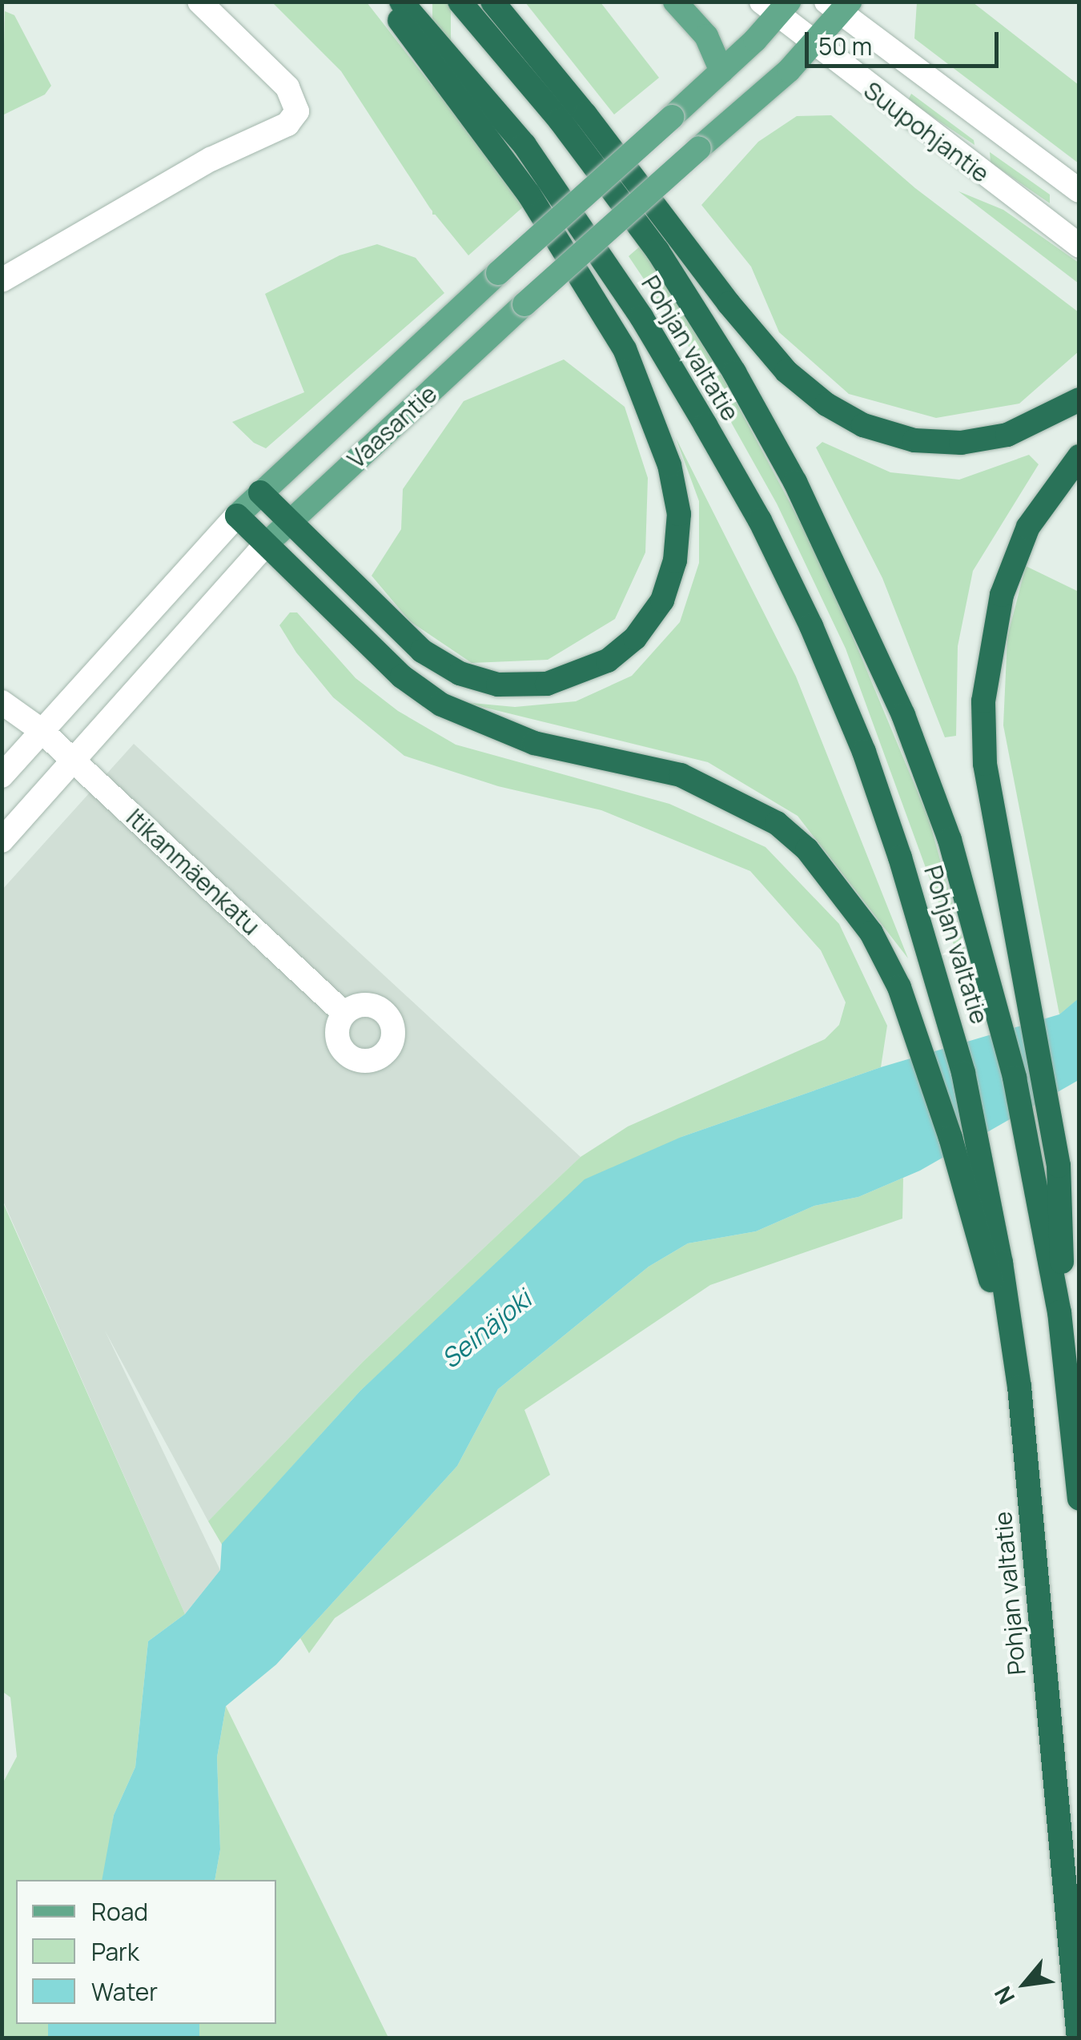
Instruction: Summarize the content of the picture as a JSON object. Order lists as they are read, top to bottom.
{
  "streets": {
    "highway": ["Pohjan valtatie"],
    "main road": ["Suupohjantie", "Vaasantie", "Itikanmäenkatu"]
  },
  "crossings": [
    ["Suupohjantie", "Vaasantie"],
    ["Vaasantie", "Itikanmäenkatu"]
  ],
  "water": ["Seinäjoki"],
  "legend": ["Road", "Park", "Water"],
  "scale_bar": "50 m",
  "north": "bottom left"
}
